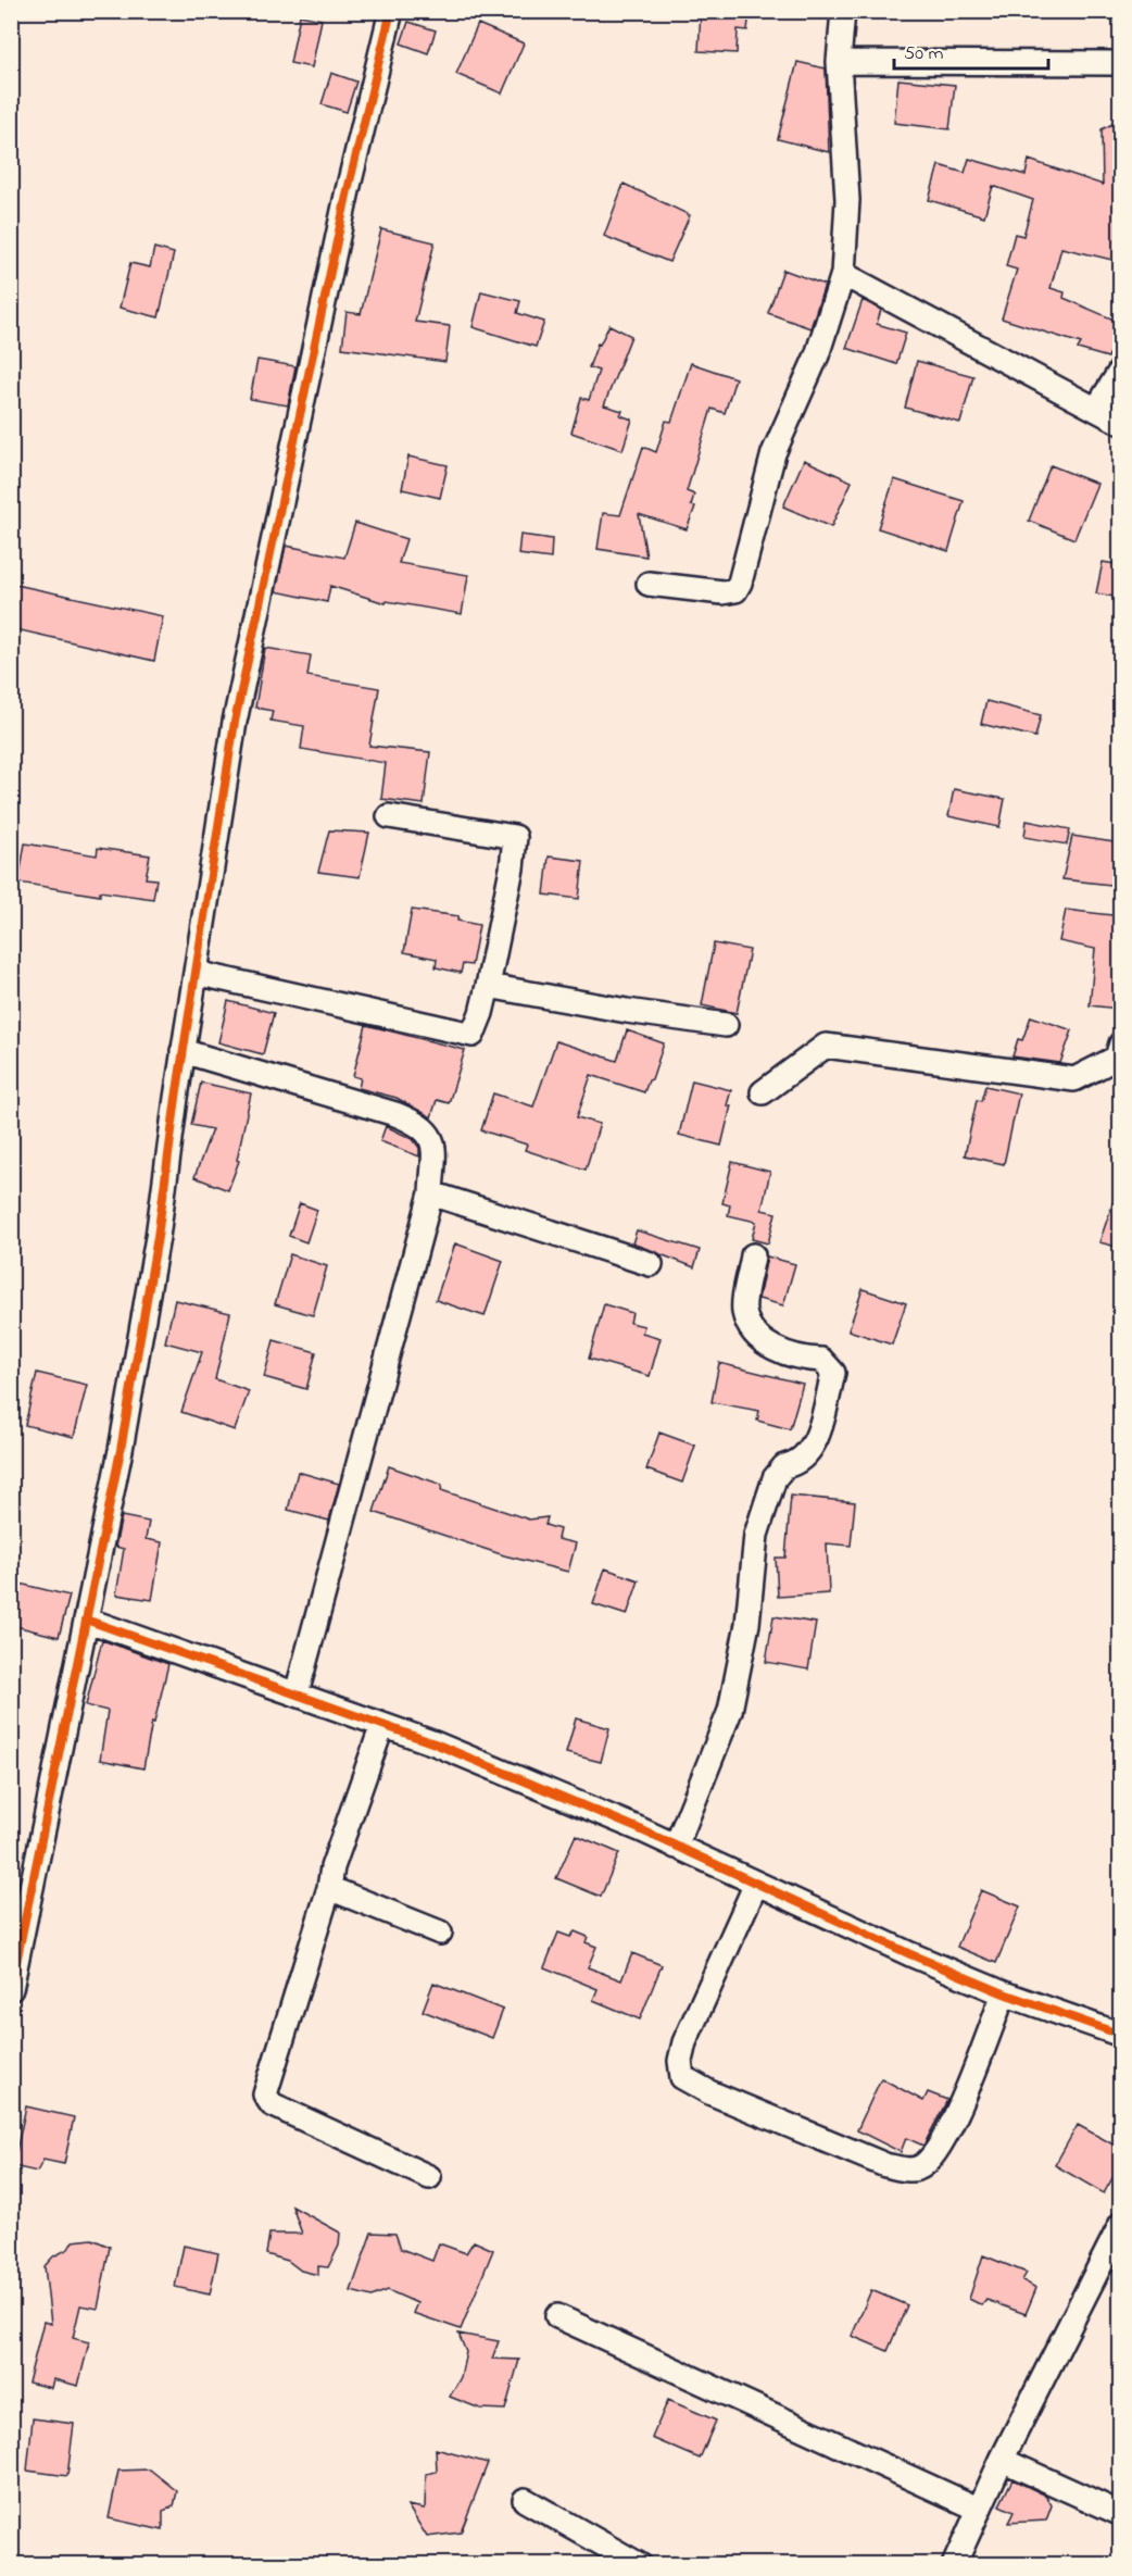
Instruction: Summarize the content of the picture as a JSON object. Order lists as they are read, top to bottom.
{
  "scale_bar": "50 m"
}
